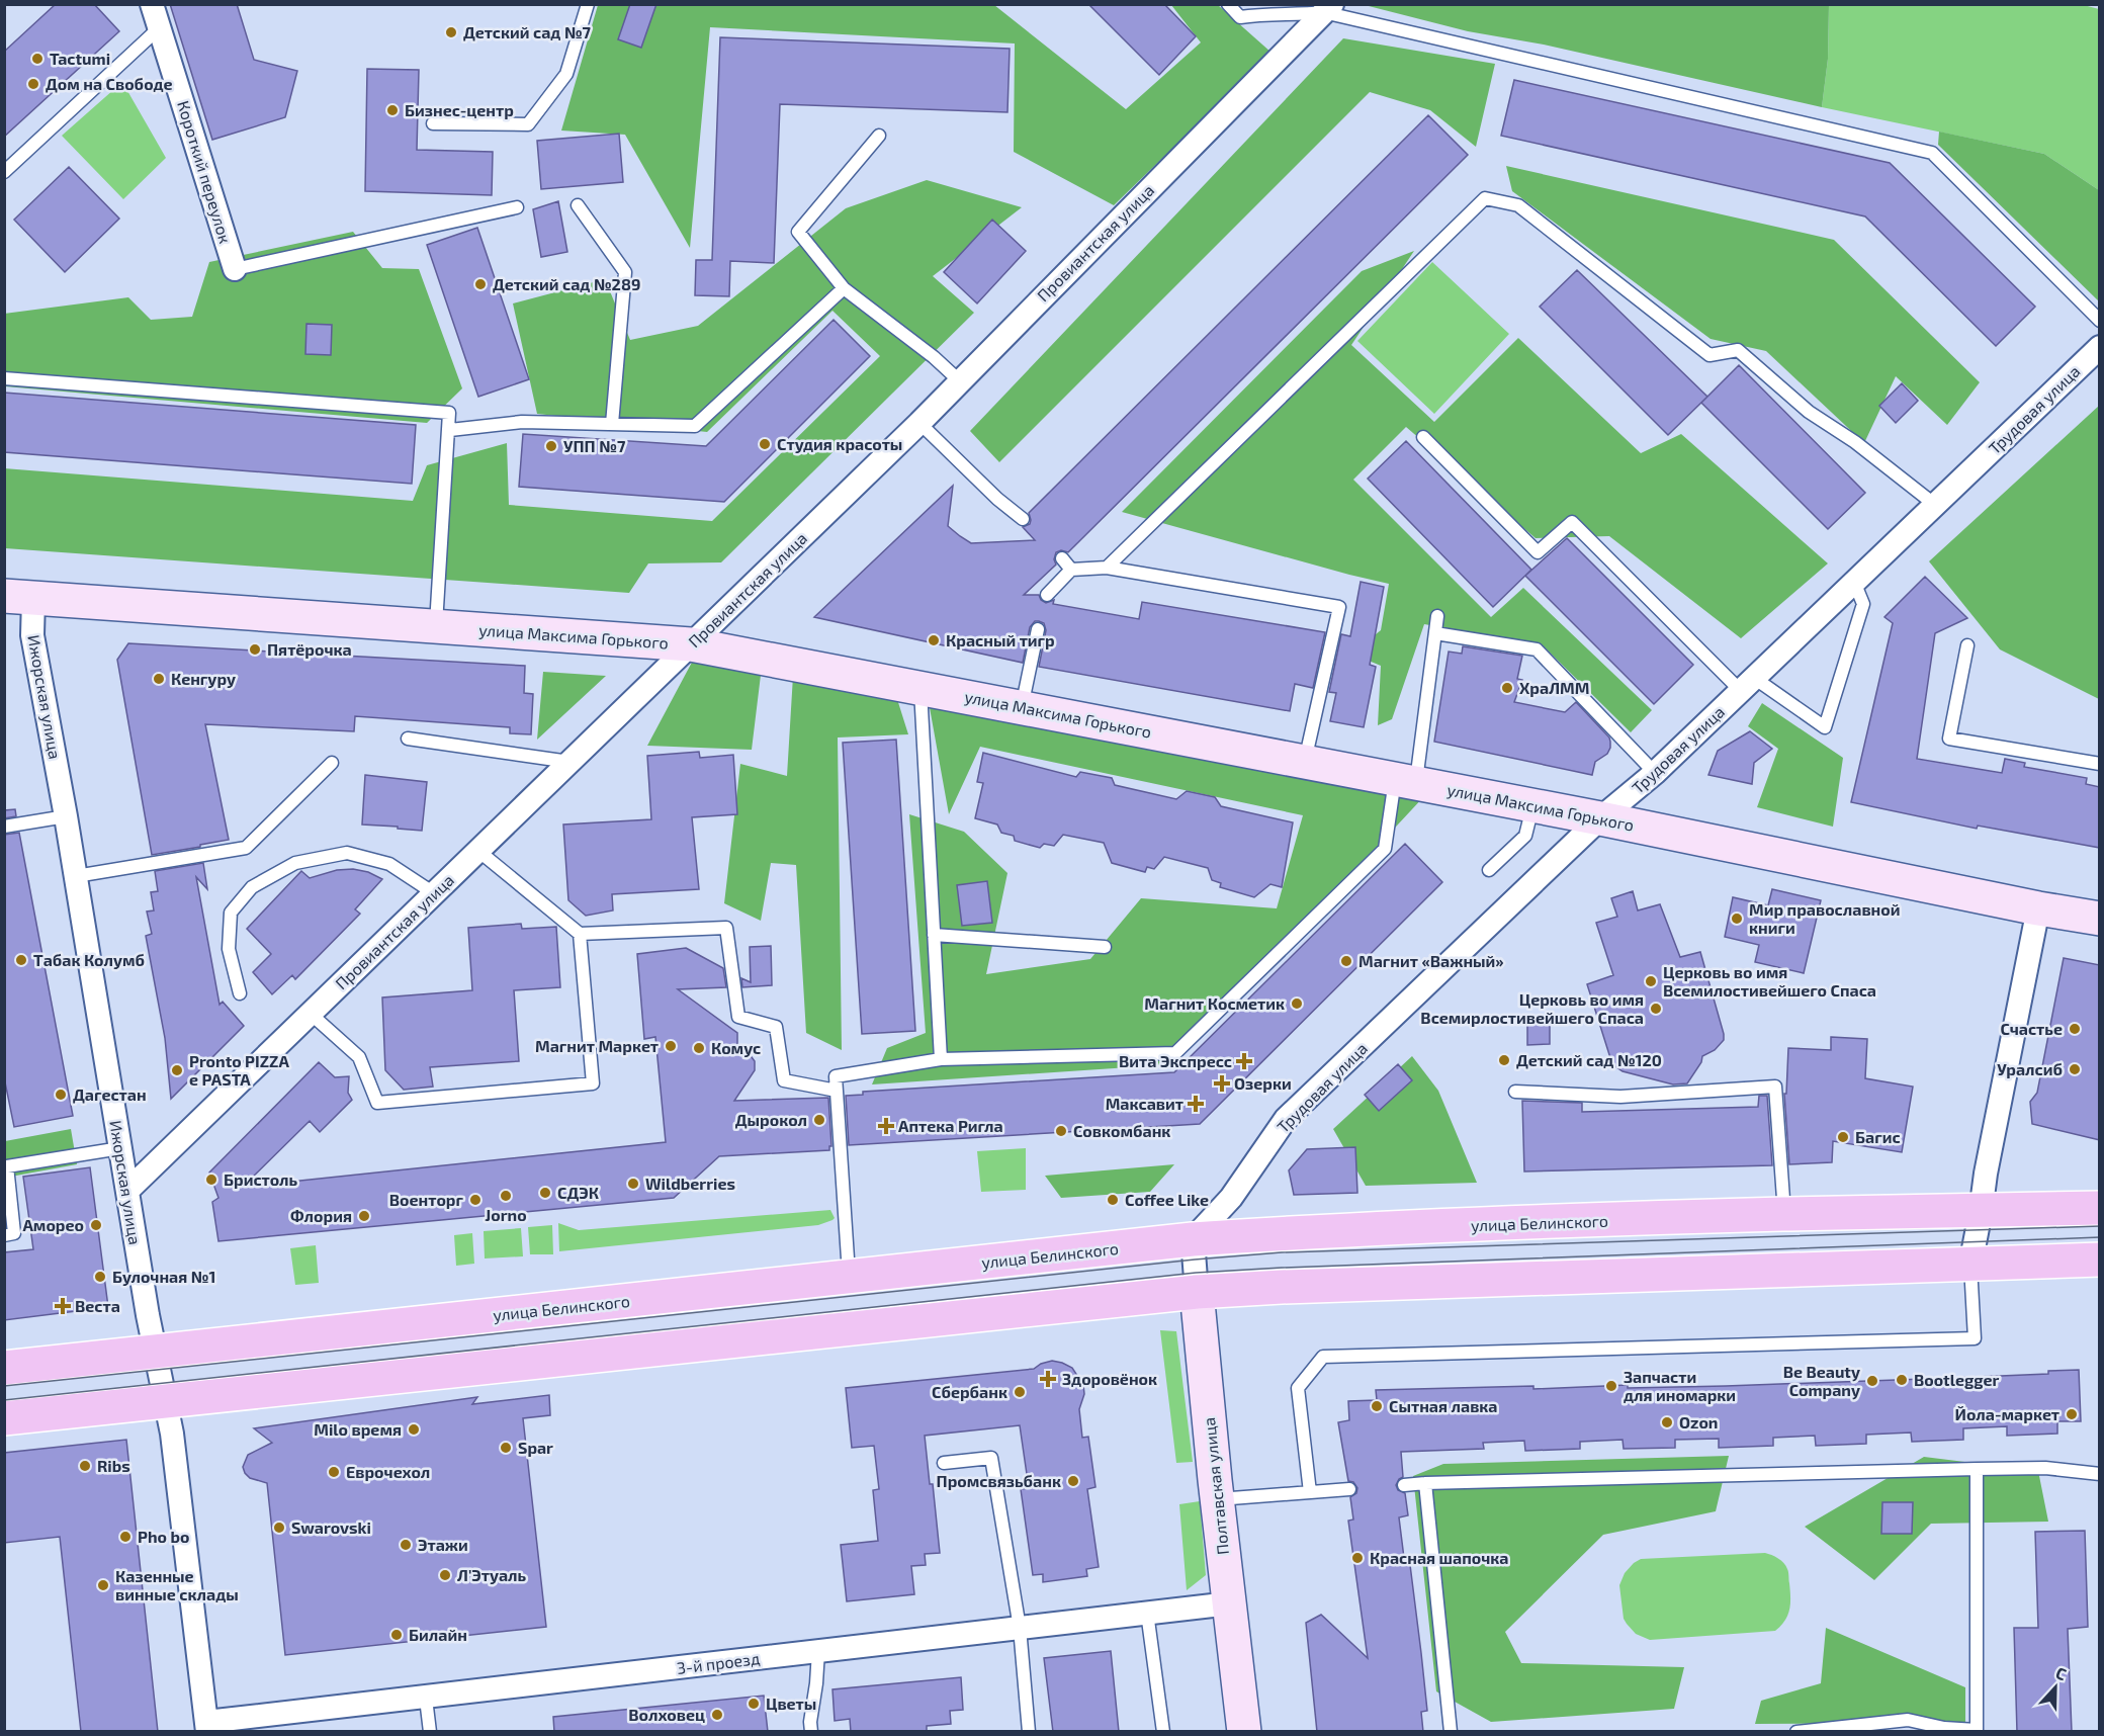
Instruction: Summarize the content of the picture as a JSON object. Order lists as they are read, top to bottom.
{
  "streets": {
    "main road": ["улица Белинского"],
    "street": [
      "Короткий переулок",
      "Провиантская улица",
      "Трудовая улица",
      "улица Максима Горького",
      "Ижорская улица",
      "Полтавская улица",
      "3-й проезд"
    ]
  },
  "crossings": [
    ["Провиантская улица", "улица Максима Горького"],
    ["Провиантская улица", "Ижорская улица"],
    ["Трудовая улица", "улица Максима Горького"],
    ["Трудовая улица", "улица Белинского"],
    ["Трудовая улица", "Полтавская улица"],
    ["улица Максима Горького", "Ижорская улица"],
    ["Ижорская улица", "улица Белинского"],
    ["Ижорская улица", "3-й проезд"],
    ["улица Белинского", "Полтавская улица"],
    ["Полтавская улица", "3-й проезд"]
  ],
  "places": {
    "other": [
      "Детский сад №7",
      "Tactumi",
      "Дом на Свободе",
      "Бизнес-центр",
      "Детский сад №289",
      "Студия красоты",
      "УПП №7",
      "Красный тигр",
      "Пятёрочка",
      "Кенгуру",
      "ХраЛММ",
      "Мир православной книги",
      "Табак Колумб",
      "Магнит «Важный»",
      "Церковь во имя Всемилостивейшего Спаса",
      "Магнит Косметик",
      "Церковь во имя Всемирлостивейшего Спаса",
      "Счастье",
      "Магнит Маркет",
      "Комус",
      "Детский сад №120",
      "Уралсиб",
      "Pronto PIZZA e PASTA",
      "Дагестан",
      "Дырокол",
      "Совкомбанк",
      "Багис",
      "Бристоль",
      "Wildberries",
      "СДЭК",
      "Jorno",
      "Военторг",
      "Coffee Like",
      "Флория",
      "Аморео",
      "Булочная №1",
      "Bootlegger",
      "Be Beauty Company",
      "Запчасти для иномарки",
      "Сбербанк",
      "Сытная лавка",
      "Йола-маркет",
      "Ozon",
      "Milo время",
      "Spar",
      "Ribs",
      "Еврочехол",
      "Промсвязьбанк",
      "Swarovski",
      "Pho bo",
      "Этажи",
      "Красная шапочка",
      "Л'Этуаль",
      "Казенные винные склады",
      "Билайн",
      "Цветы",
      "Волховец"
    ],
    "health": [
      "Вита Экспресс",
      "Озерки",
      "Максавит",
      "Аптека Ригла",
      "Веста",
      "Здоровёнок"
    ]
  },
  "north": "top"
}
